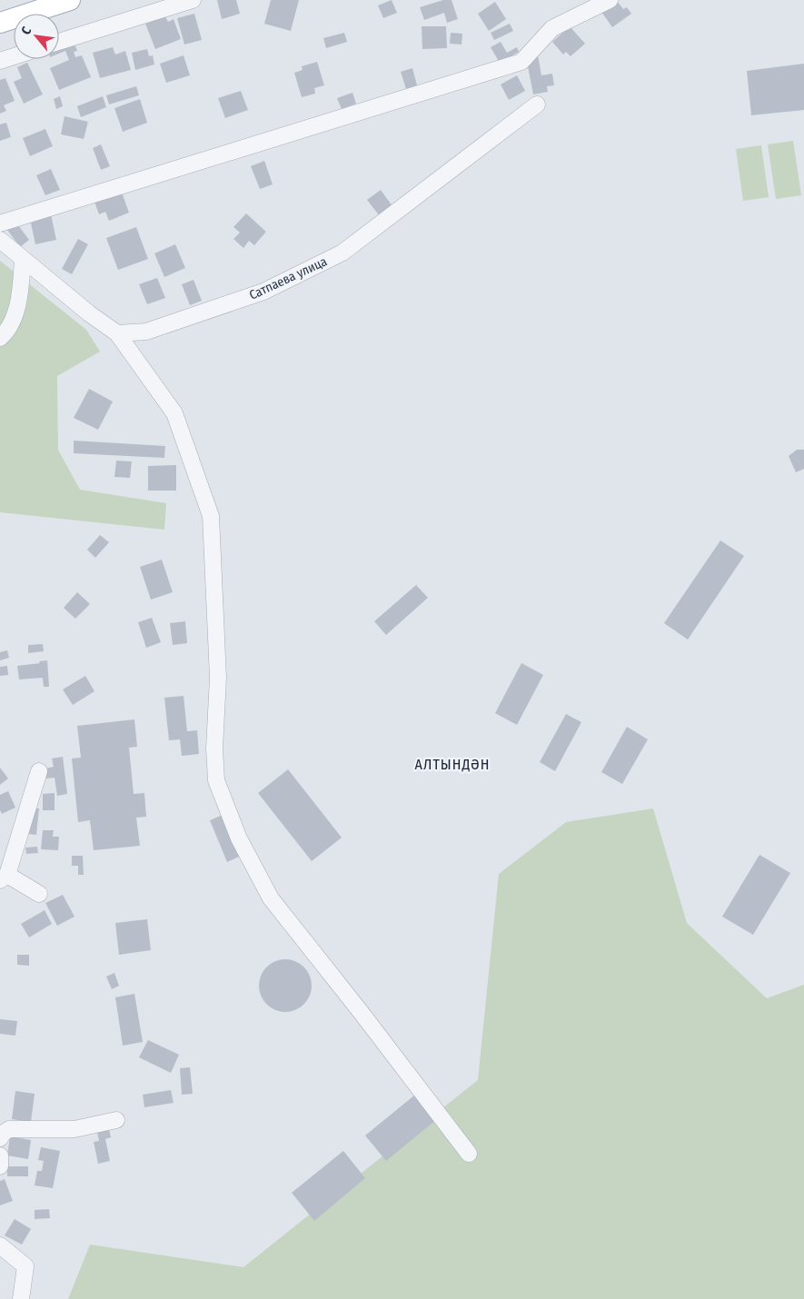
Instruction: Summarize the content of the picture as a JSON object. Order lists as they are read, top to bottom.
{
  "streets": {
    "street": ["Сатпаева улица"]
  },
  "districts": ["АЛТЫНДӘН"],
  "north": "top left"
}
